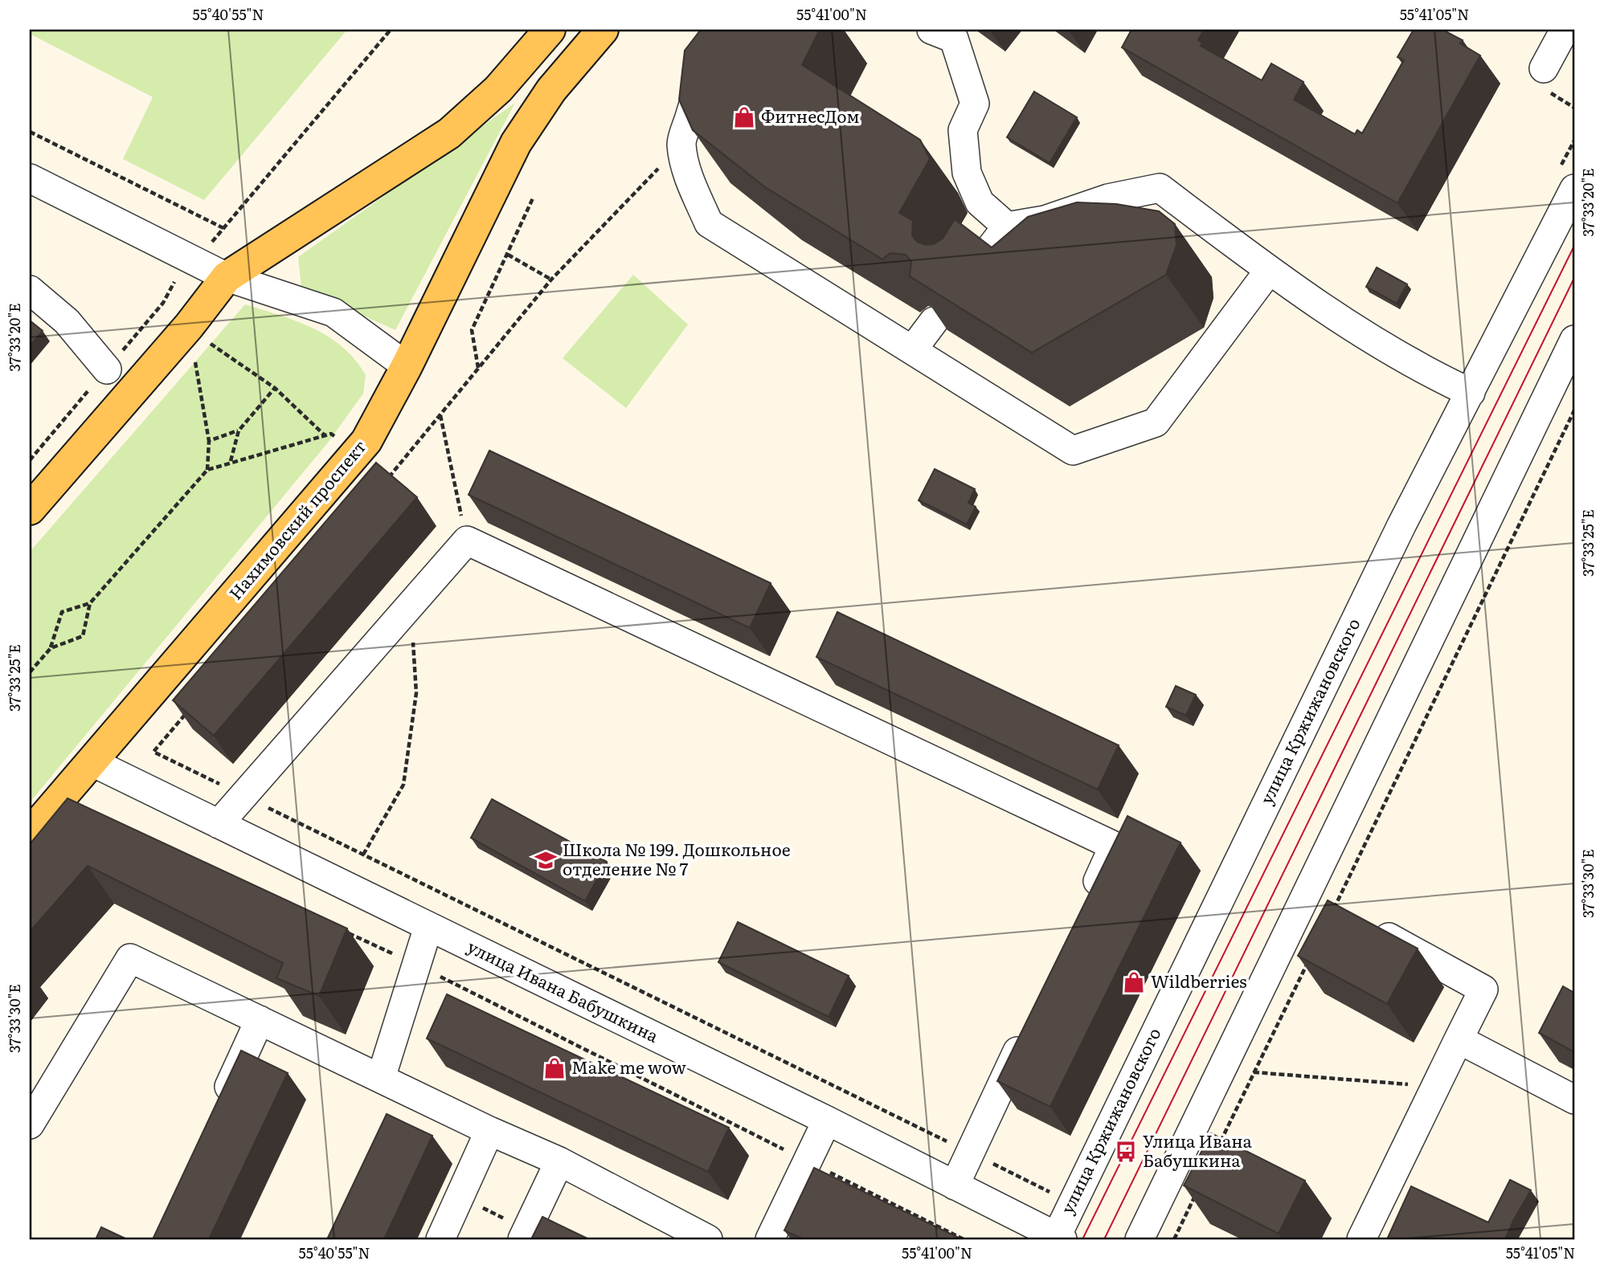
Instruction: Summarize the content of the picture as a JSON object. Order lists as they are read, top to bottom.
{
  "streets": {
    "main road": ["Нахимовский проспект"],
    "street": ["улица Кржижановского", "улица Ивана Бабушкина"]
  },
  "crossings": [
    ["Нахимовский проспект", "улица Ивана Бабушкина"],
    ["улица Кржижановского", "улица Ивана Бабушкина"]
  ],
  "places": {
    "shop": ["ФитнесДом", "Wildberries", "Make me wow"],
    "school or university": ["Школа № 199. Дошкольное отделение № 7"],
    "bus stop": ["Улица Ивана Бабушкина"]
  },
  "coordinates": [
    "55°40'55\"N",
    "55°41'00\"N",
    "55°41'05\"N",
    "37°33'20\"E",
    "37°33'25\"E",
    "37°33'30\"E"
  ]
}
